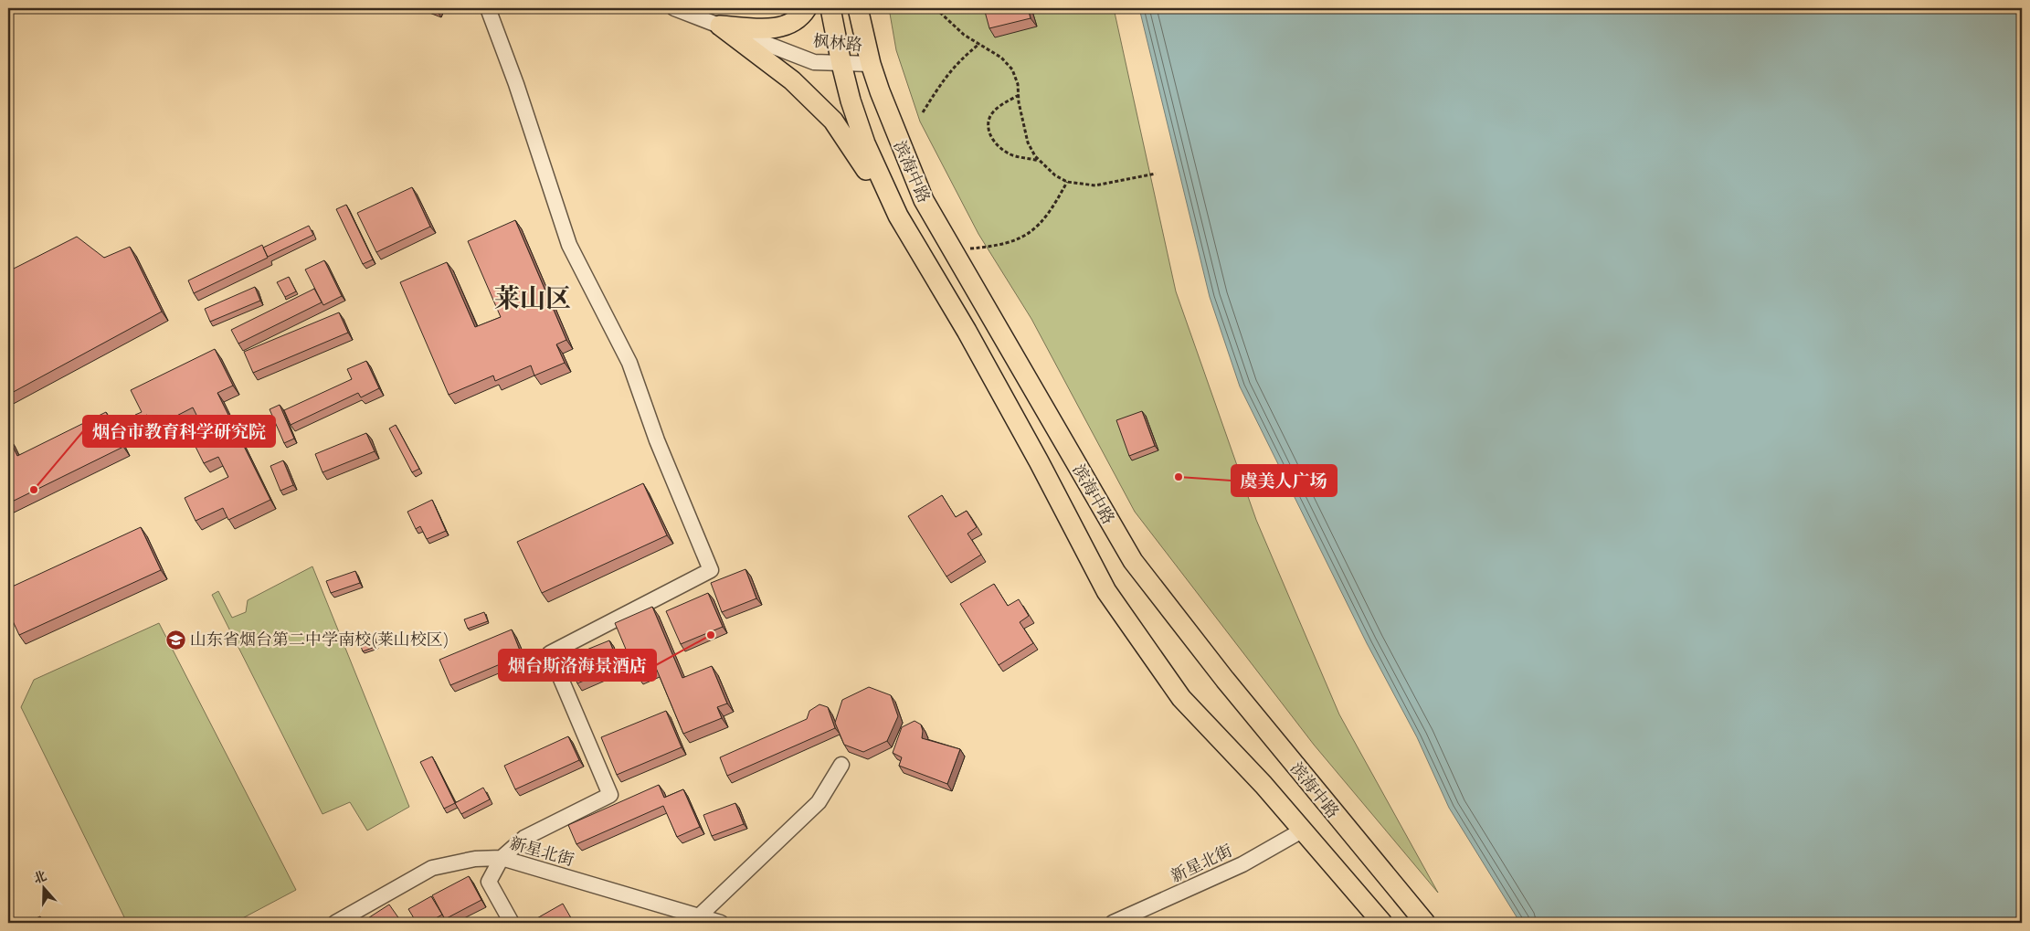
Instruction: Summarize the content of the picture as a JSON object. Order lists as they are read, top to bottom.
{
  "streets": {
    "main road": ["滨海中路"],
    "street": ["枫林路", "新星北街"]
  },
  "crossings": [
    ["枫林路", "滨海中路"],
    ["滨海中路", "新星北街"]
  ],
  "districts": ["莱山区"],
  "places": {
    "other": ["虞美人广场", "烟台市教育科学研究院", "烟台斯洛海景酒店"],
    "school or university": ["山东省烟台第二中学南校(莱山校区)"]
  },
  "north": "top"
}
